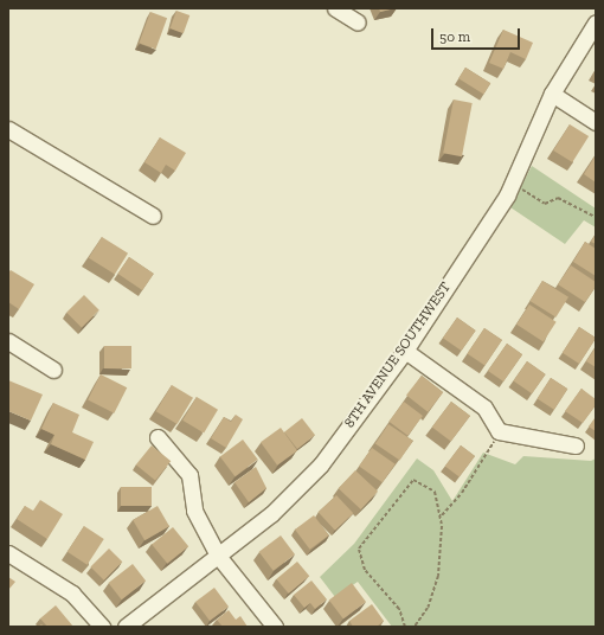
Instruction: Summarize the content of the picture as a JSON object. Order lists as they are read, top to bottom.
{
  "streets": {
    "street": ["8TH AVENUE SOUTHWEST"]
  },
  "scale_bar": "50 m"
}
